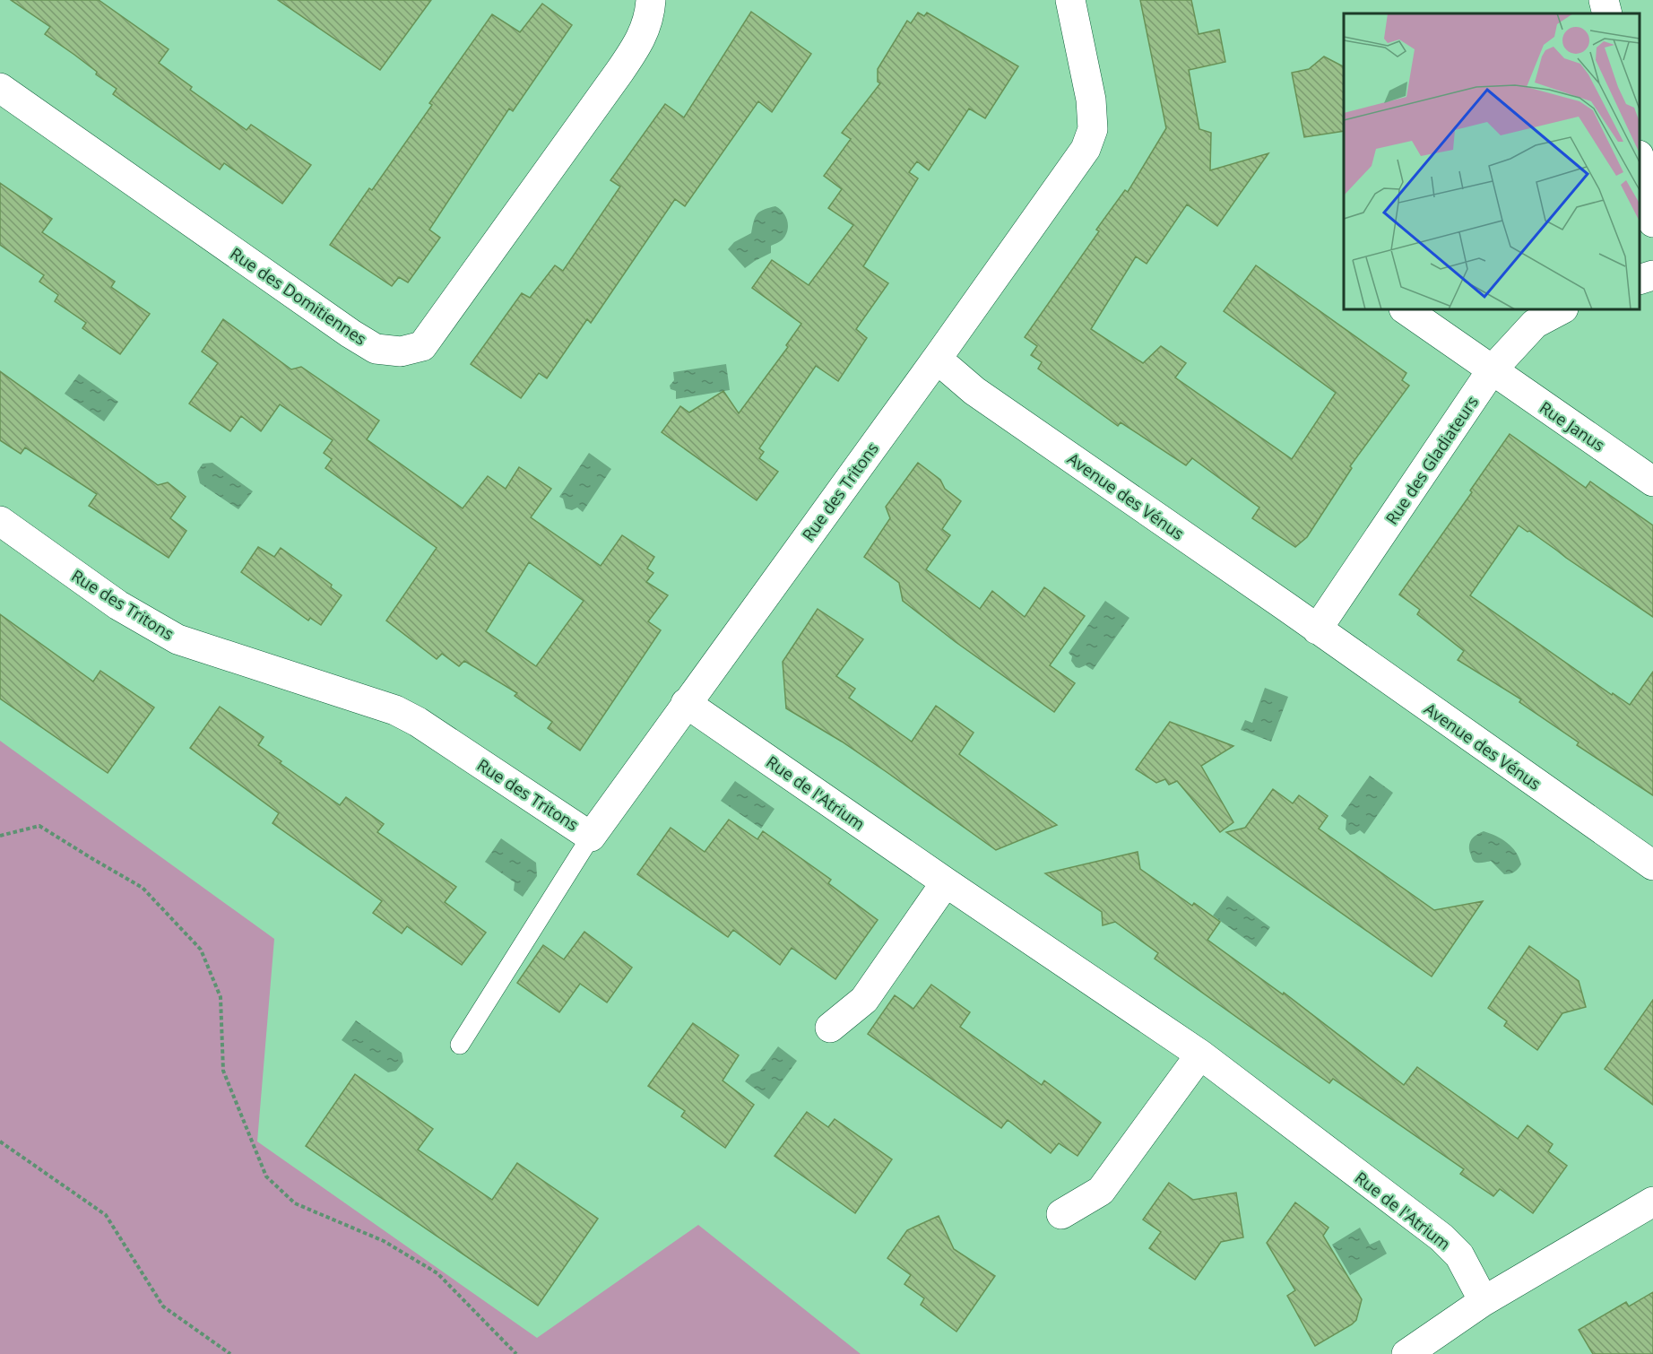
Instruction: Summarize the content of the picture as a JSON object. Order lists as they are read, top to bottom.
{
  "streets": {
    "street": [
      "Rue des Domitiennes",
      "Rue Janus",
      "Rue des Gladiateurs",
      "Rue des Tritons",
      "Avenue des Vénus",
      "Rue de l'Atrium"
    ]
  },
  "crossings": [
    ["Rue Janus", "Rue des Gladiateurs"],
    ["Rue des Gladiateurs", "Avenue des Vénus"],
    ["Rue des Tritons", "Avenue des Vénus"],
    ["Rue des Tritons", "Rue de l'Atrium"]
  ]
}
